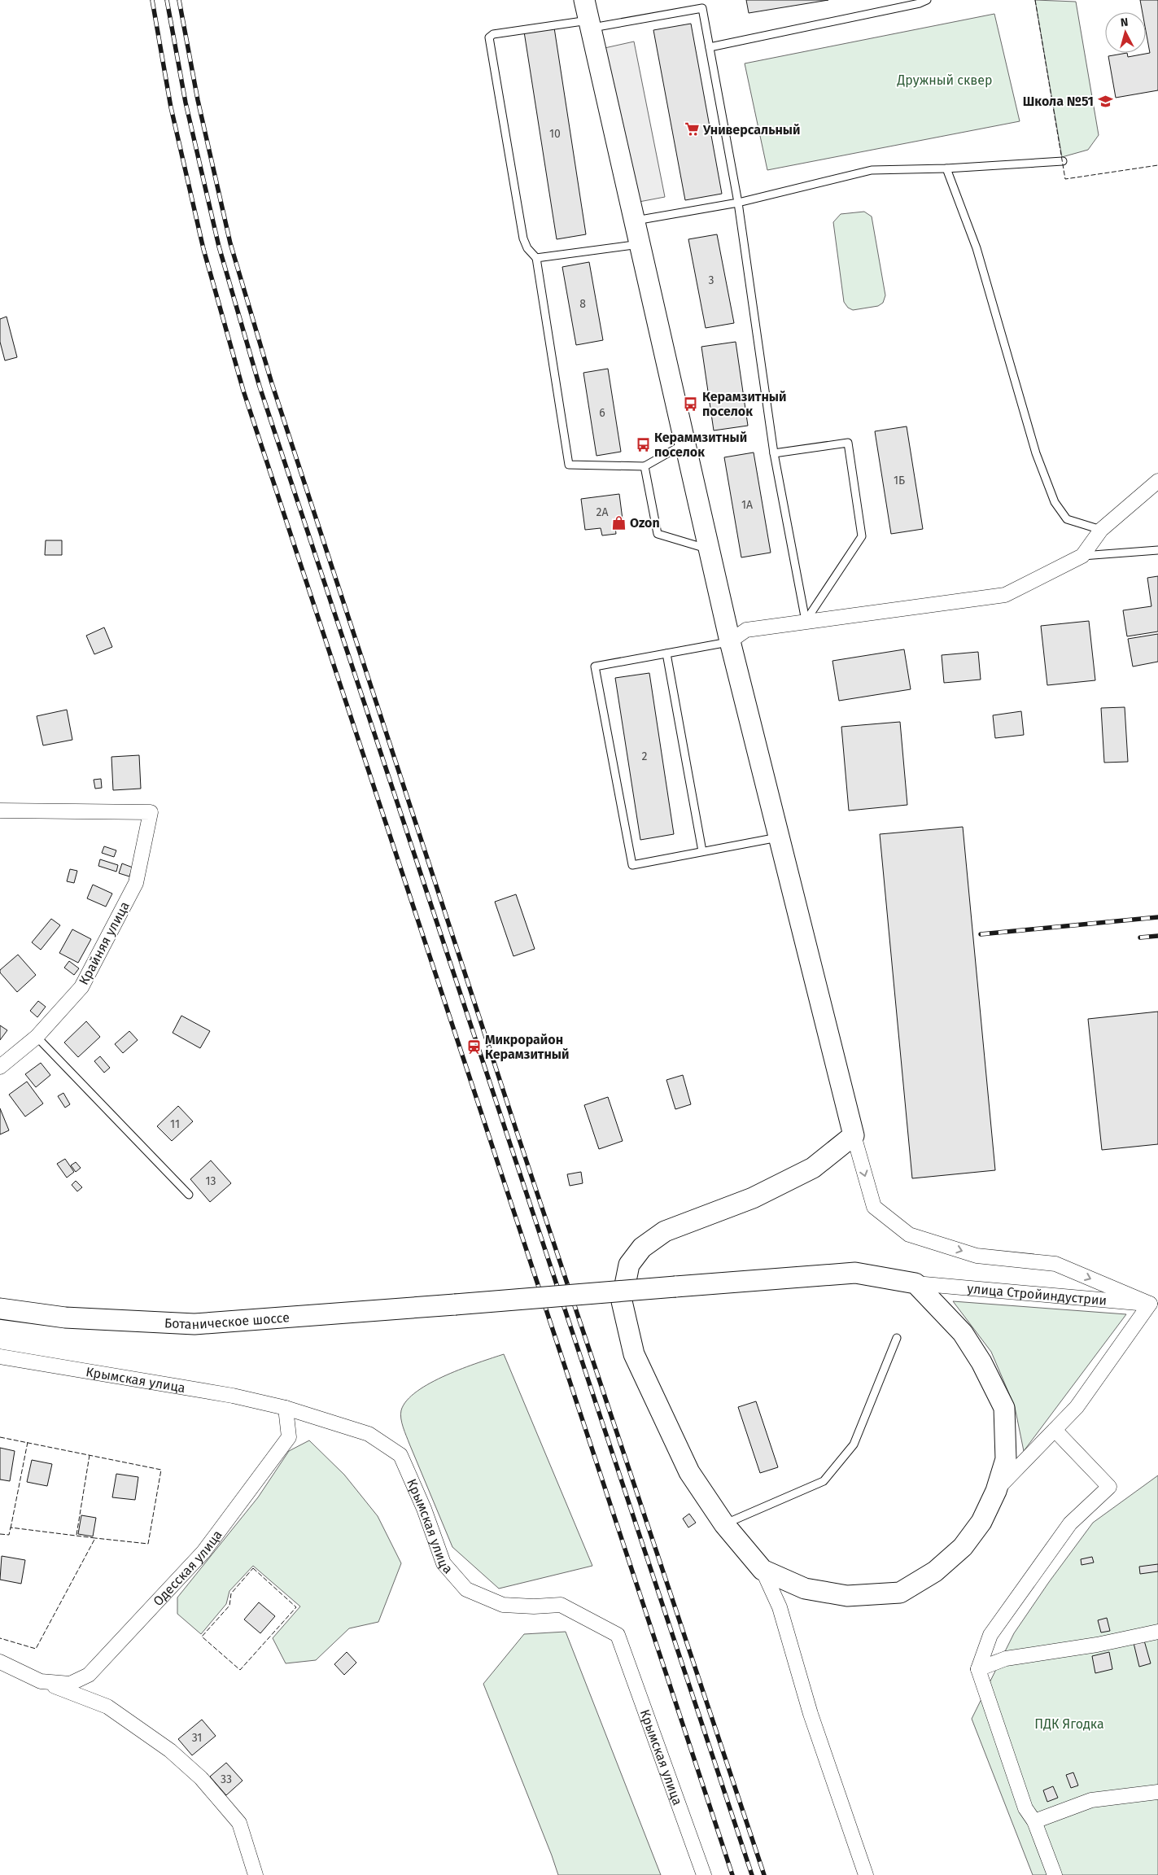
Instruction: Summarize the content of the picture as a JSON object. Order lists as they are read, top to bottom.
{
  "streets": {
    "street": [
      "Крайняя улица",
      "улица Стройиндустрии",
      "Ботаническое шоссе",
      "Крымская улица",
      "Одесская улица"
    ]
  },
  "crossings": [
    ["улица Стройиндустрии", "Ботаническое шоссе"],
    ["Крымская улица", "Одесская улица"]
  ],
  "parks": ["Дружный сквер", "ПДК Ягодка"],
  "places": {
    "school or university": ["Школа №51"],
    "supermarket": ["Универсальный"],
    "bus stop": ["Керамзитный поселок", "Кераммзитный поселок"],
    "shop": ["Ozon"],
    "station": ["Микрорайон Керамзитный"]
  },
  "house_numbers": [
    "10",
    "3",
    "8",
    "6",
    "1Б",
    "1А",
    "2А",
    "2",
    "11",
    "13",
    "31",
    "33"
  ],
  "north": "top"
}
